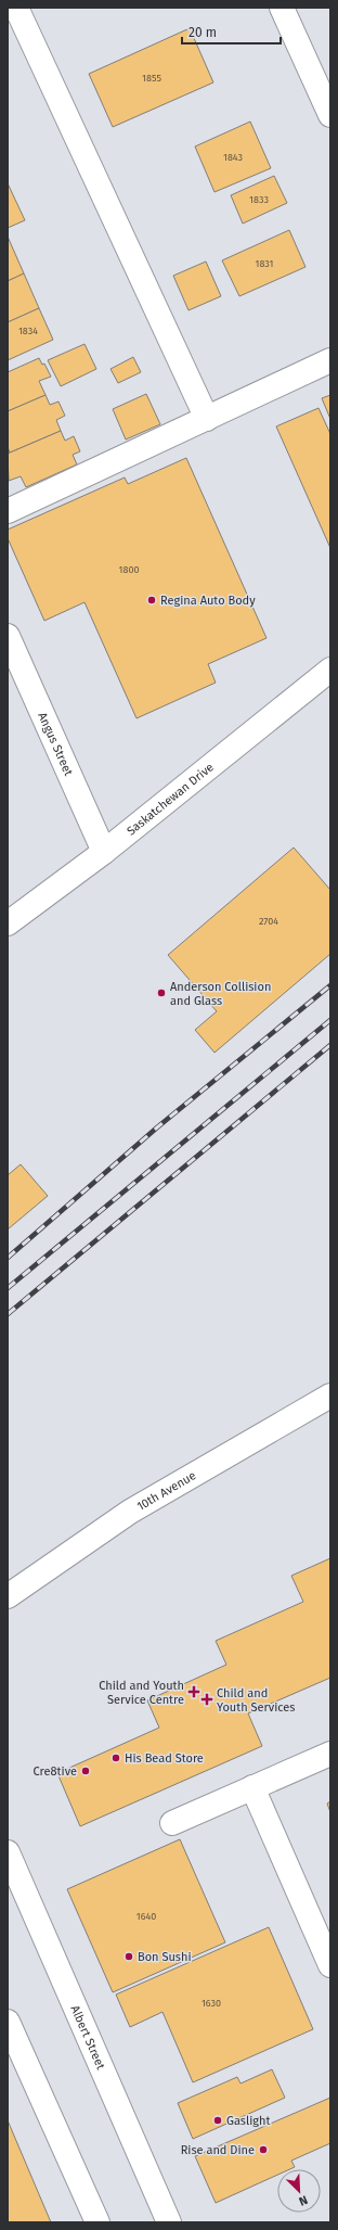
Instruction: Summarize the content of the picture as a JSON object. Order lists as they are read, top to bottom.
{
  "streets": {
    "main road": [
      "Angus Street",
      "Saskatchewan Drive",
      "10th Avenue",
      "Albert Street"
    ]
  },
  "crossings": [
    ["Angus Street", "Saskatchewan Drive"]
  ],
  "places": {
    "other": [
      "Regina Auto Body",
      "Anderson Collision and Glass",
      "His Bead Store",
      "Cre8tive",
      "Bon Sushi",
      "Gaslight",
      "Rise and Dine"
    ],
    "health": ["Child and Youth Service Centre", "Child and Youth Services"]
  },
  "house_numbers": [
    "1855",
    "1843",
    "1833",
    "1831",
    "1834",
    "1800",
    "2704",
    "1640",
    "1630"
  ],
  "scale_bar": "20 m",
  "north": "bottom right"
}
